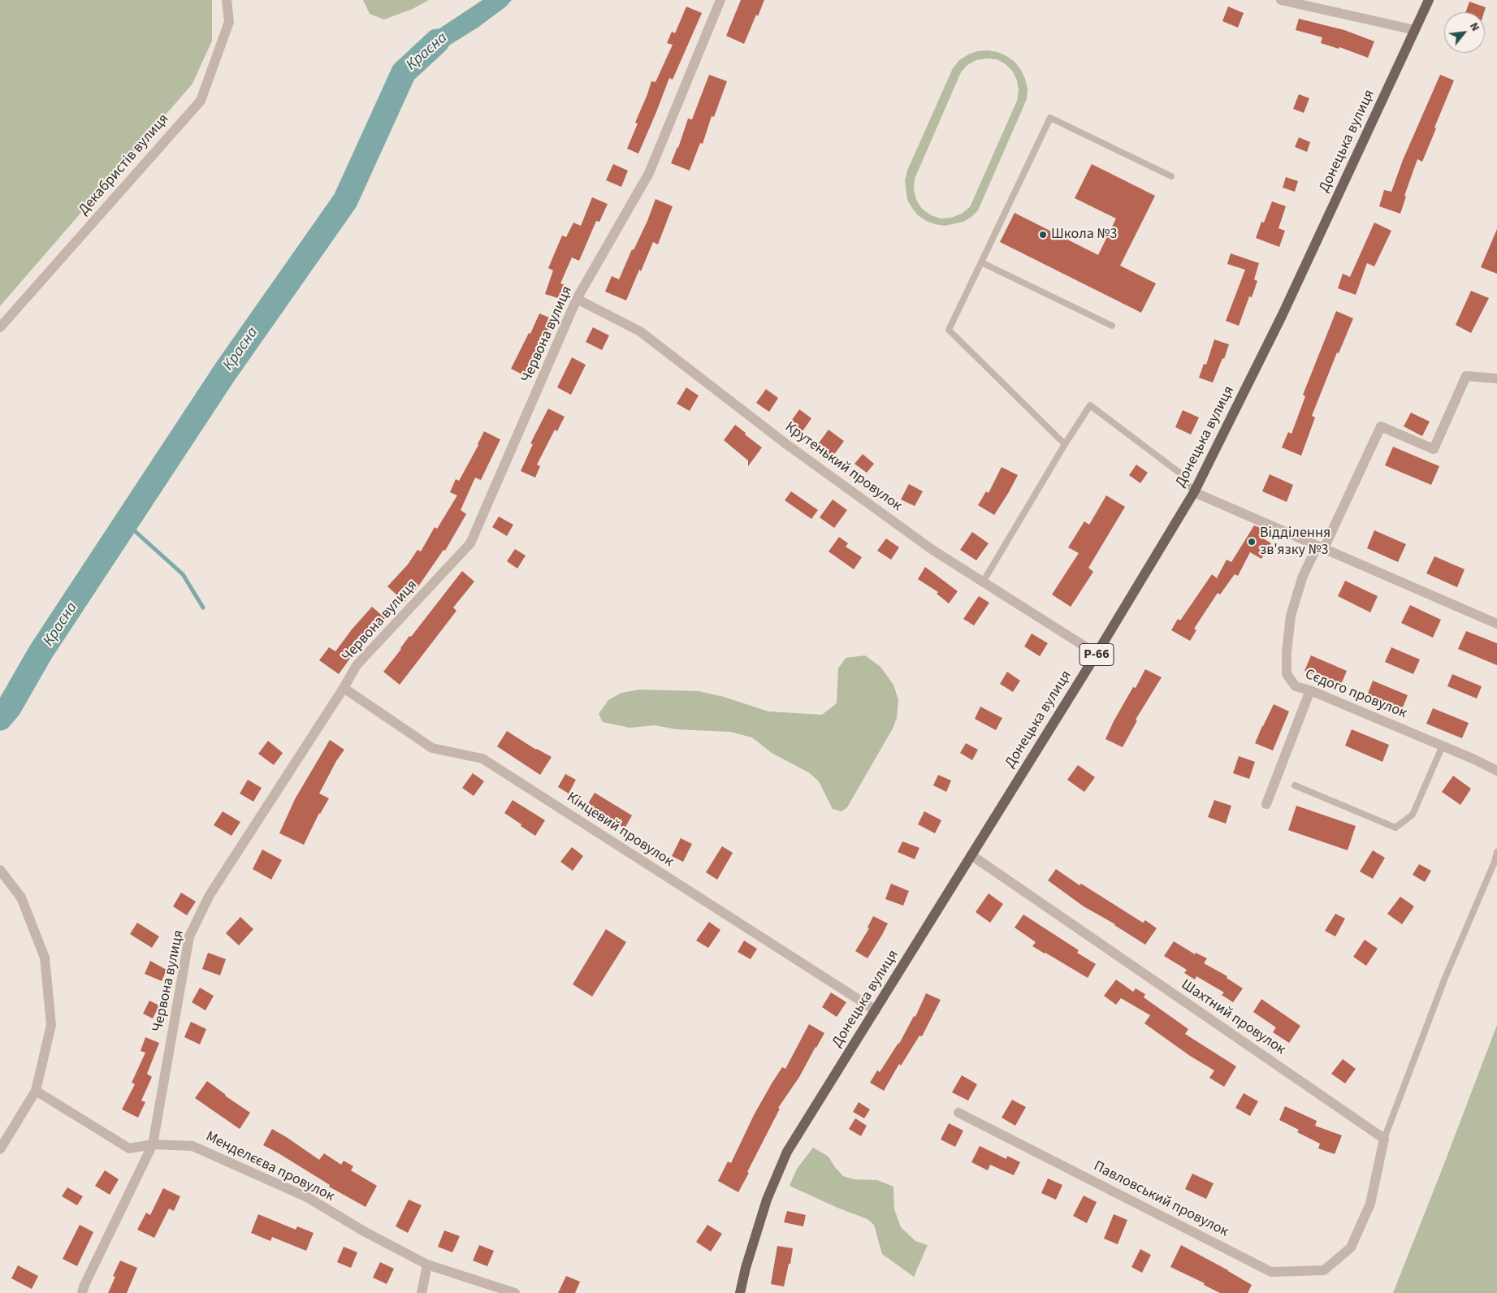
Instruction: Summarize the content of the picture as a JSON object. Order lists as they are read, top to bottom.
{
  "streets": {
    "main road": ["Донецька вулиця", "Р-66"],
    "street": [
      "Декабристів вулиця",
      "Червона вулиця",
      "Крутенький провулок",
      "Сєдого провулок",
      "Кінцевий провулок",
      "Шахтний провулок",
      "Менделєєва провулок",
      "Павловський провулок"
    ]
  },
  "crossings": [
    ["Донецька вулиця", "Крутенький провулок"],
    ["Донецька вулиця", "Кінцевий провулок"],
    ["Донецька вулиця", "Шахтний провулок"],
    ["Червона вулиця", "Крутенький провулок"],
    ["Червона вулиця", "Кінцевий провулок"],
    ["Червона вулиця", "Менделєєва провулок"],
    ["Шахтний провулок", "Павловський провулок"]
  ],
  "water": ["Красна"],
  "places": ["Школа №3", "Відділення зв'язку №3"],
  "north": "top right"
}
